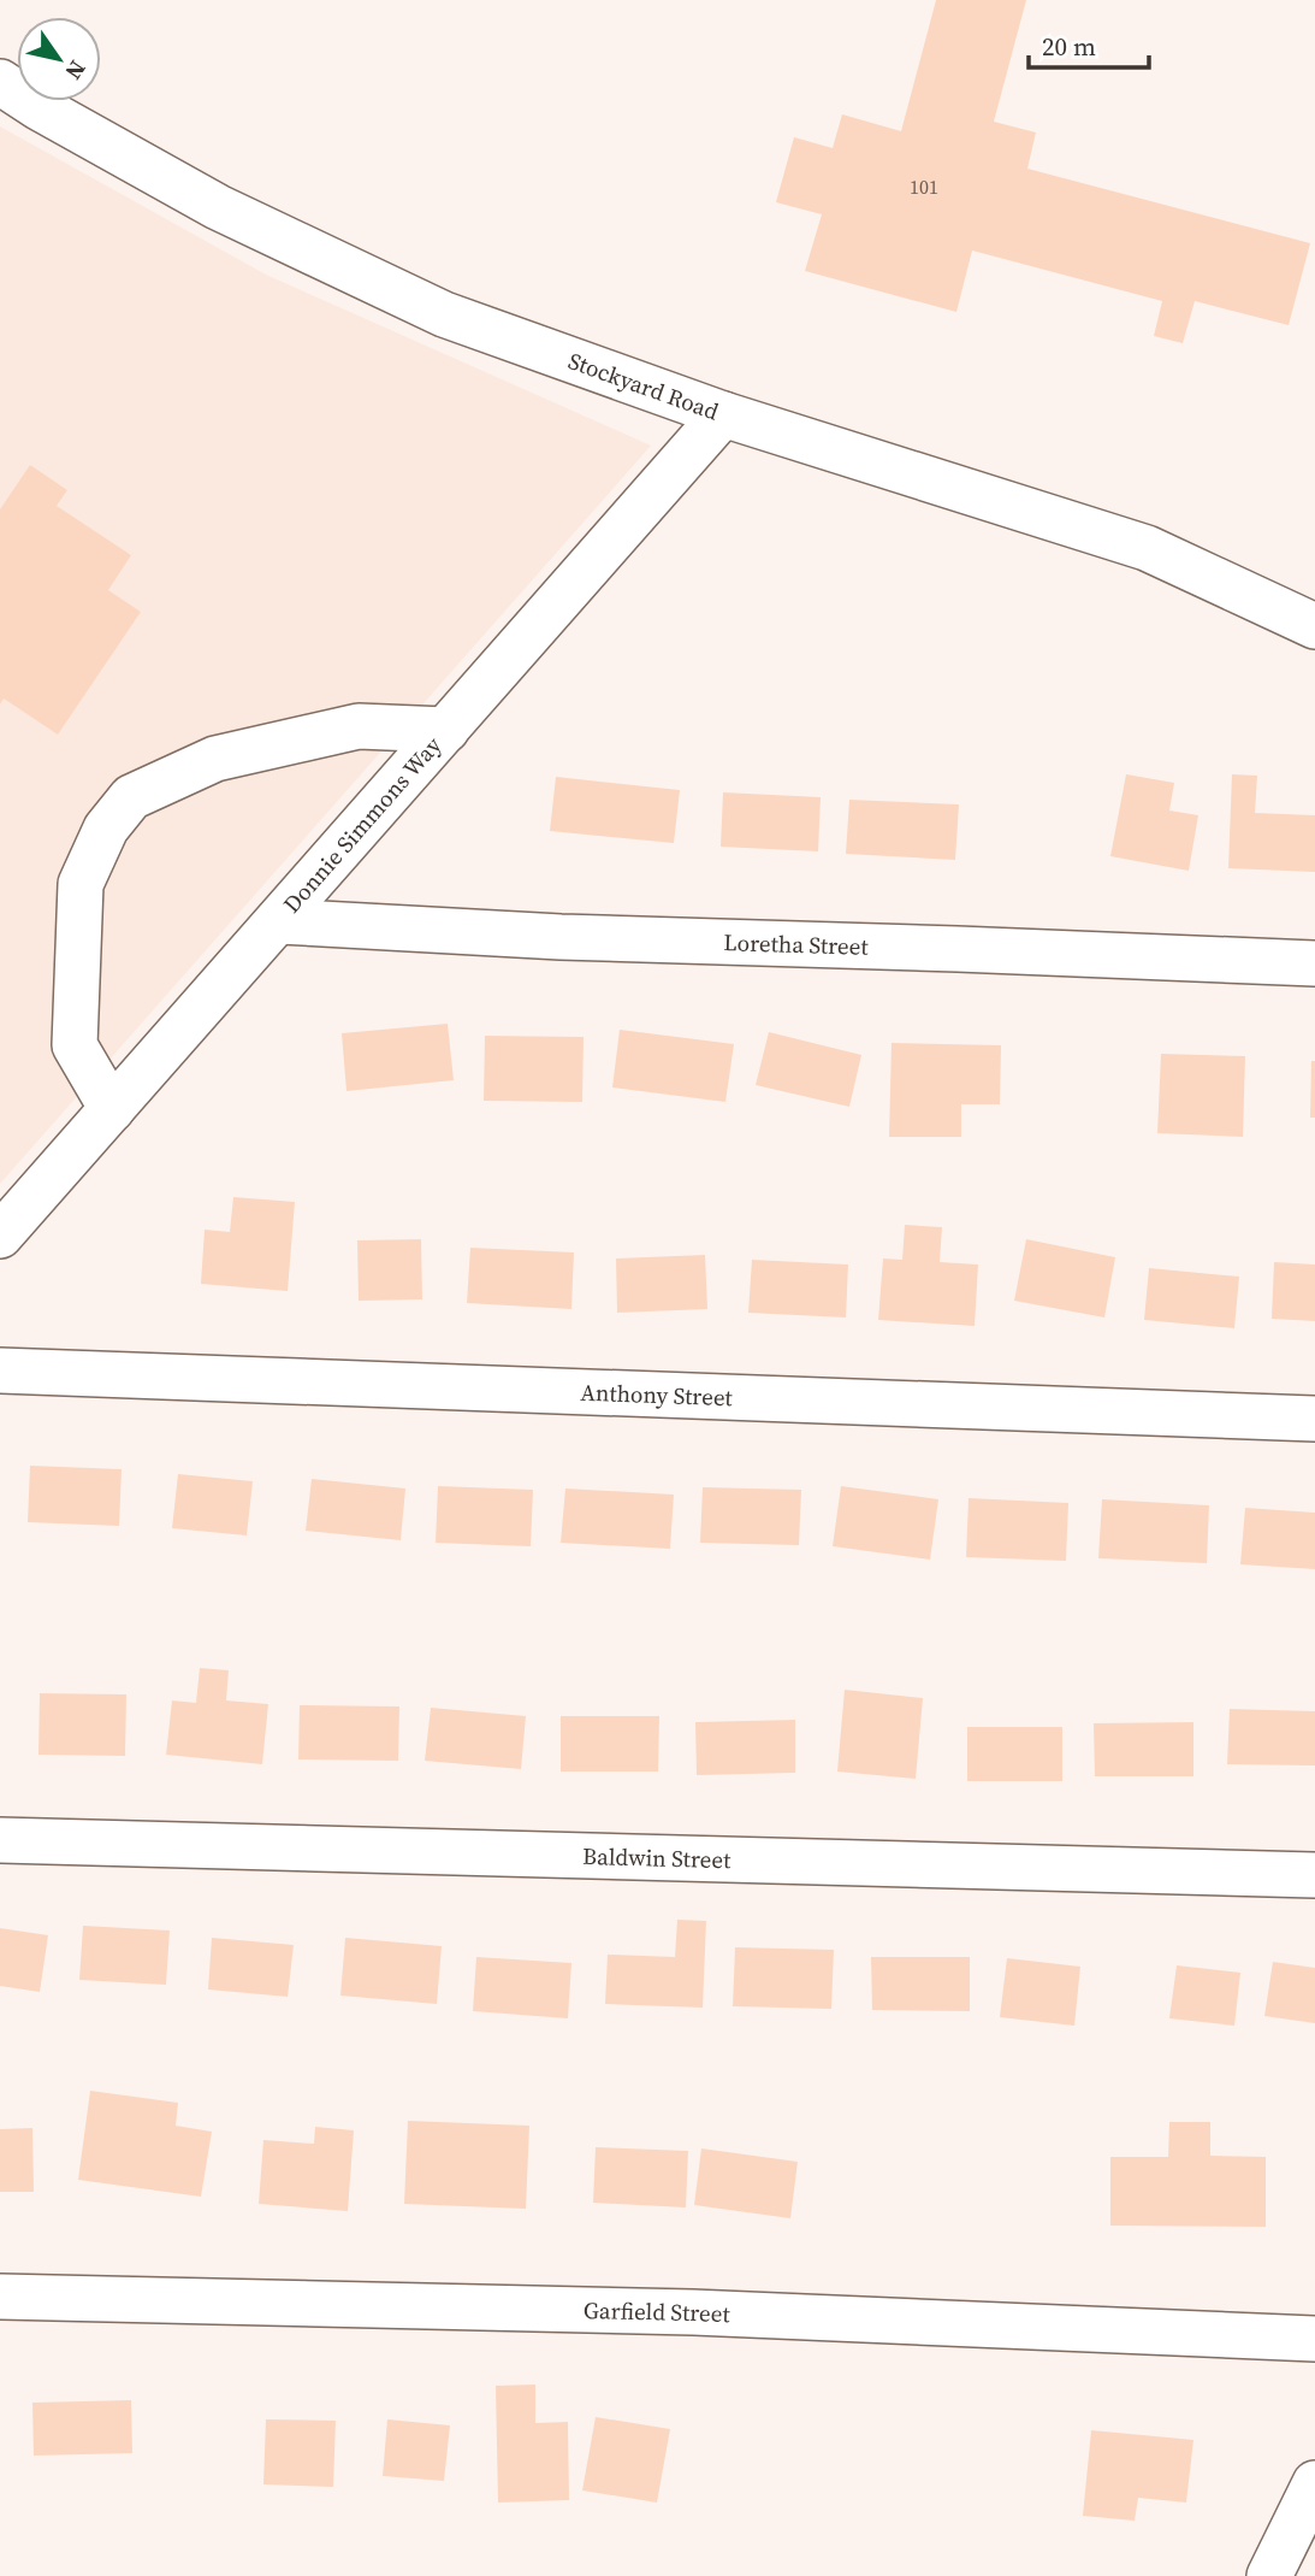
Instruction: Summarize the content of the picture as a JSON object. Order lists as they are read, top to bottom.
{
  "streets": {
    "street": [
      "Stockyard Road",
      "Donnie Simmons Way",
      "Loretha Street",
      "Anthony Street",
      "Baldwin Street",
      "Garfield Street"
    ]
  },
  "crossings": [
    ["Stockyard Road", "Donnie Simmons Way"],
    ["Donnie Simmons Way", "Loretha Street"]
  ],
  "house_numbers": ["101"],
  "scale_bar": "20 m",
  "north": "bottom right"
}
